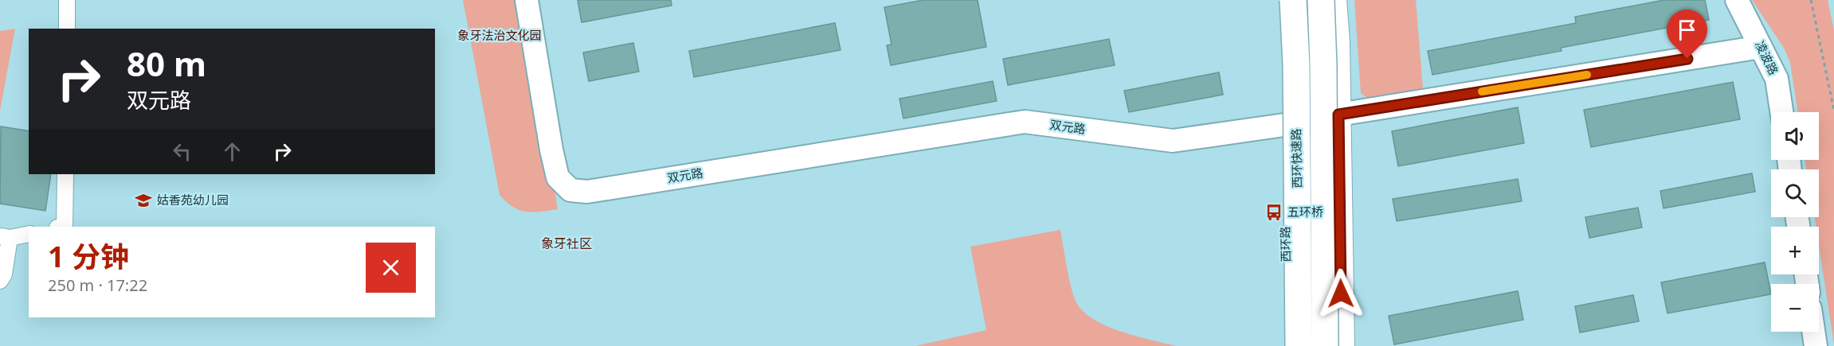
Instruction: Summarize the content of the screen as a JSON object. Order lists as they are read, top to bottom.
{
  "streets": {
    "highway": ["西环快速路"],
    "main road": ["西环路"],
    "street": ["凌波路", "双元路"]
  },
  "crossings": [
    ["凌波路", "双元路"],
    ["双元路", "西环路"]
  ],
  "districts": ["象牙社区"],
  "parks": ["象牙法治文化园"],
  "places": {
    "school or university": ["姑香苑幼儿园"],
    "bus stop": ["五环桥"]
  },
  "page": {
    "turn": ["80 m", "双元路"],
    "map_buttons": ["+", "−"],
    "heading": ["1 分钟", "250 m · 17:22"]
  }
}
